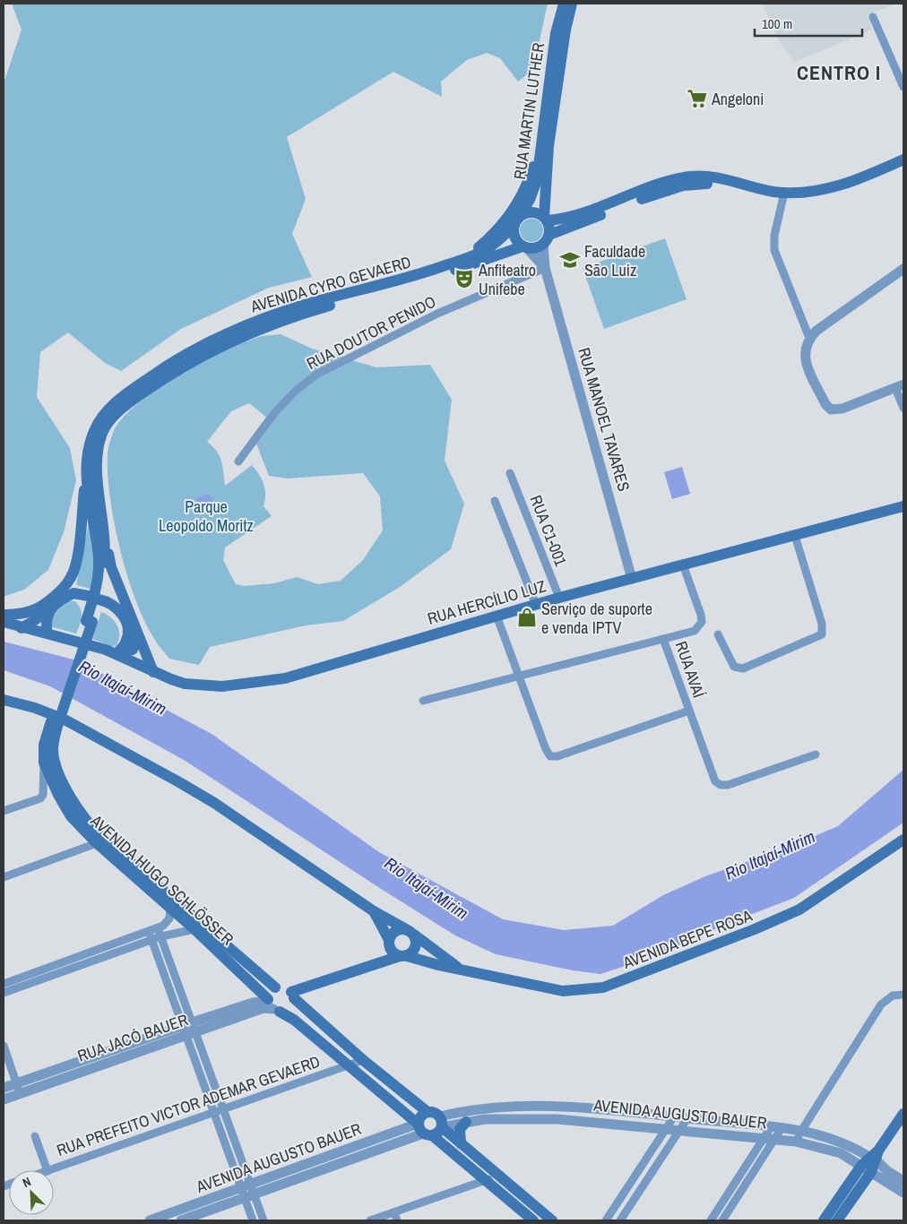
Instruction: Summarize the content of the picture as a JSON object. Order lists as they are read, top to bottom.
{
  "streets": {
    "main road": [
      "RUA MARTIN LUTHER",
      "AVENIDA CYRO GEVAERD",
      "RUA HERCÍLIO LUZ",
      "AVENIDA HUGO SCHLÖSSER",
      "AVENIDA BEPE ROSA"
    ],
    "street": [
      "RUA DOUTOR PENIDO",
      "RUA MANOEL TAVARES",
      "RUA C1-001",
      "RUA AVAÍ",
      "RUA JACÓ BAUER",
      "RUA PREFEITO VICTOR ADEMAR GEVAERD",
      "AVENIDA AUGUSTO BAUER"
    ]
  },
  "crossings": [
    ["RUA MARTIN LUTHER", "AVENIDA CYRO GEVAERD"],
    ["RUA MARTIN LUTHER", "RUA MANOEL TAVARES"],
    ["AVENIDA CYRO GEVAERD", "RUA MANOEL TAVARES"],
    ["AVENIDA CYRO GEVAERD", "AVENIDA HUGO SCHLÖSSER"],
    ["RUA DOUTOR PENIDO", "RUA MANOEL TAVARES"],
    ["RUA MANOEL TAVARES", "RUA HERCÍLIO LUZ"],
    ["RUA C1-001", "RUA HERCÍLIO LUZ"],
    ["AVENIDA HUGO SCHLÖSSER", "RUA JACÓ BAUER"],
    ["AVENIDA HUGO SCHLÖSSER", "RUA PREFEITO VICTOR ADEMAR GEVAERD"],
    ["AVENIDA HUGO SCHLÖSSER", "AVENIDA AUGUSTO BAUER"]
  ],
  "districts": ["CENTRO I"],
  "water": ["Rio Itajaí-Mirim"],
  "parks": ["Parque Leopoldo Moritz"],
  "places": {
    "supermarket": ["Angeloni"],
    "school or university": ["Faculdade São Luiz"],
    "theatre": ["Anfiteatro Unifebe"],
    "shop": ["Serviço de suporte e venda IPTV"]
  },
  "scale_bar": "100 m",
  "north": "top left"
}
